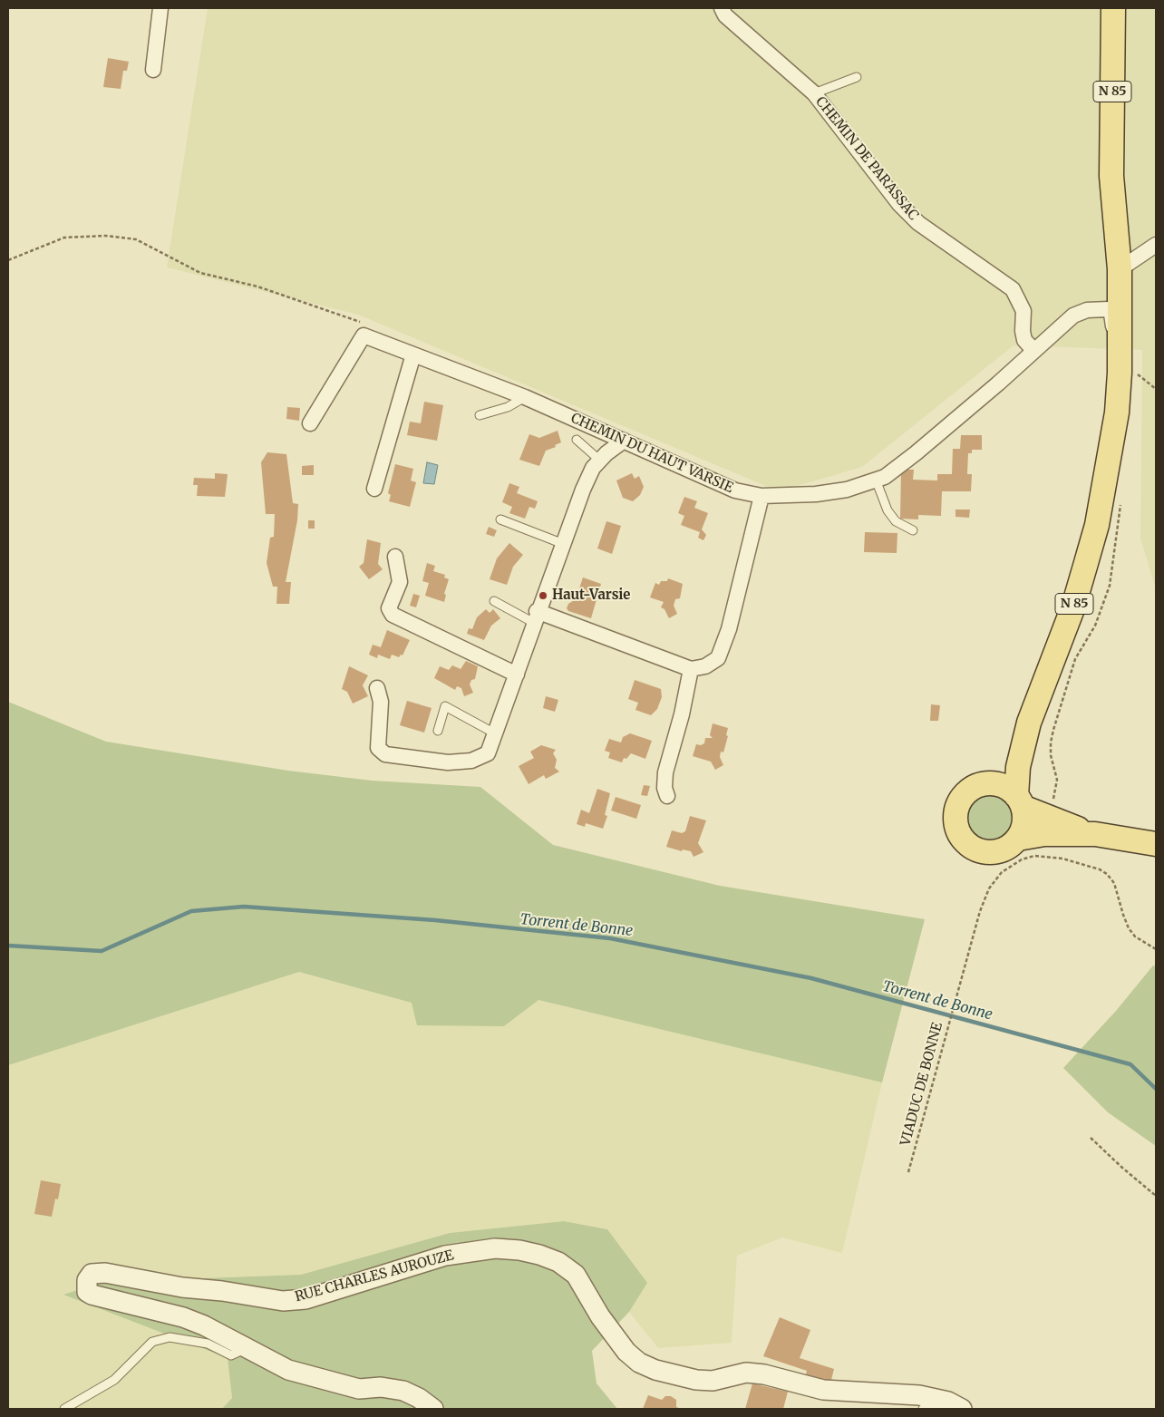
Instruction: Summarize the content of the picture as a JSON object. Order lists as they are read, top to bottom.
{
  "streets": {
    "main road": ["N 85"],
    "street": ["CHEMIN DE PARASSAC", "CHEMIN DU HAUT VARSIE", "RUE CHARLES AUROUZE"],
    "path": ["VIADUC DE BONNE"]
  },
  "crossings": [
    ["N 85", "CHEMIN DU HAUT VARSIE"],
    ["CHEMIN DE PARASSAC", "CHEMIN DU HAUT VARSIE"]
  ],
  "water": ["Torrent de Bonne"],
  "places": ["Haut-Varsie"]
}
